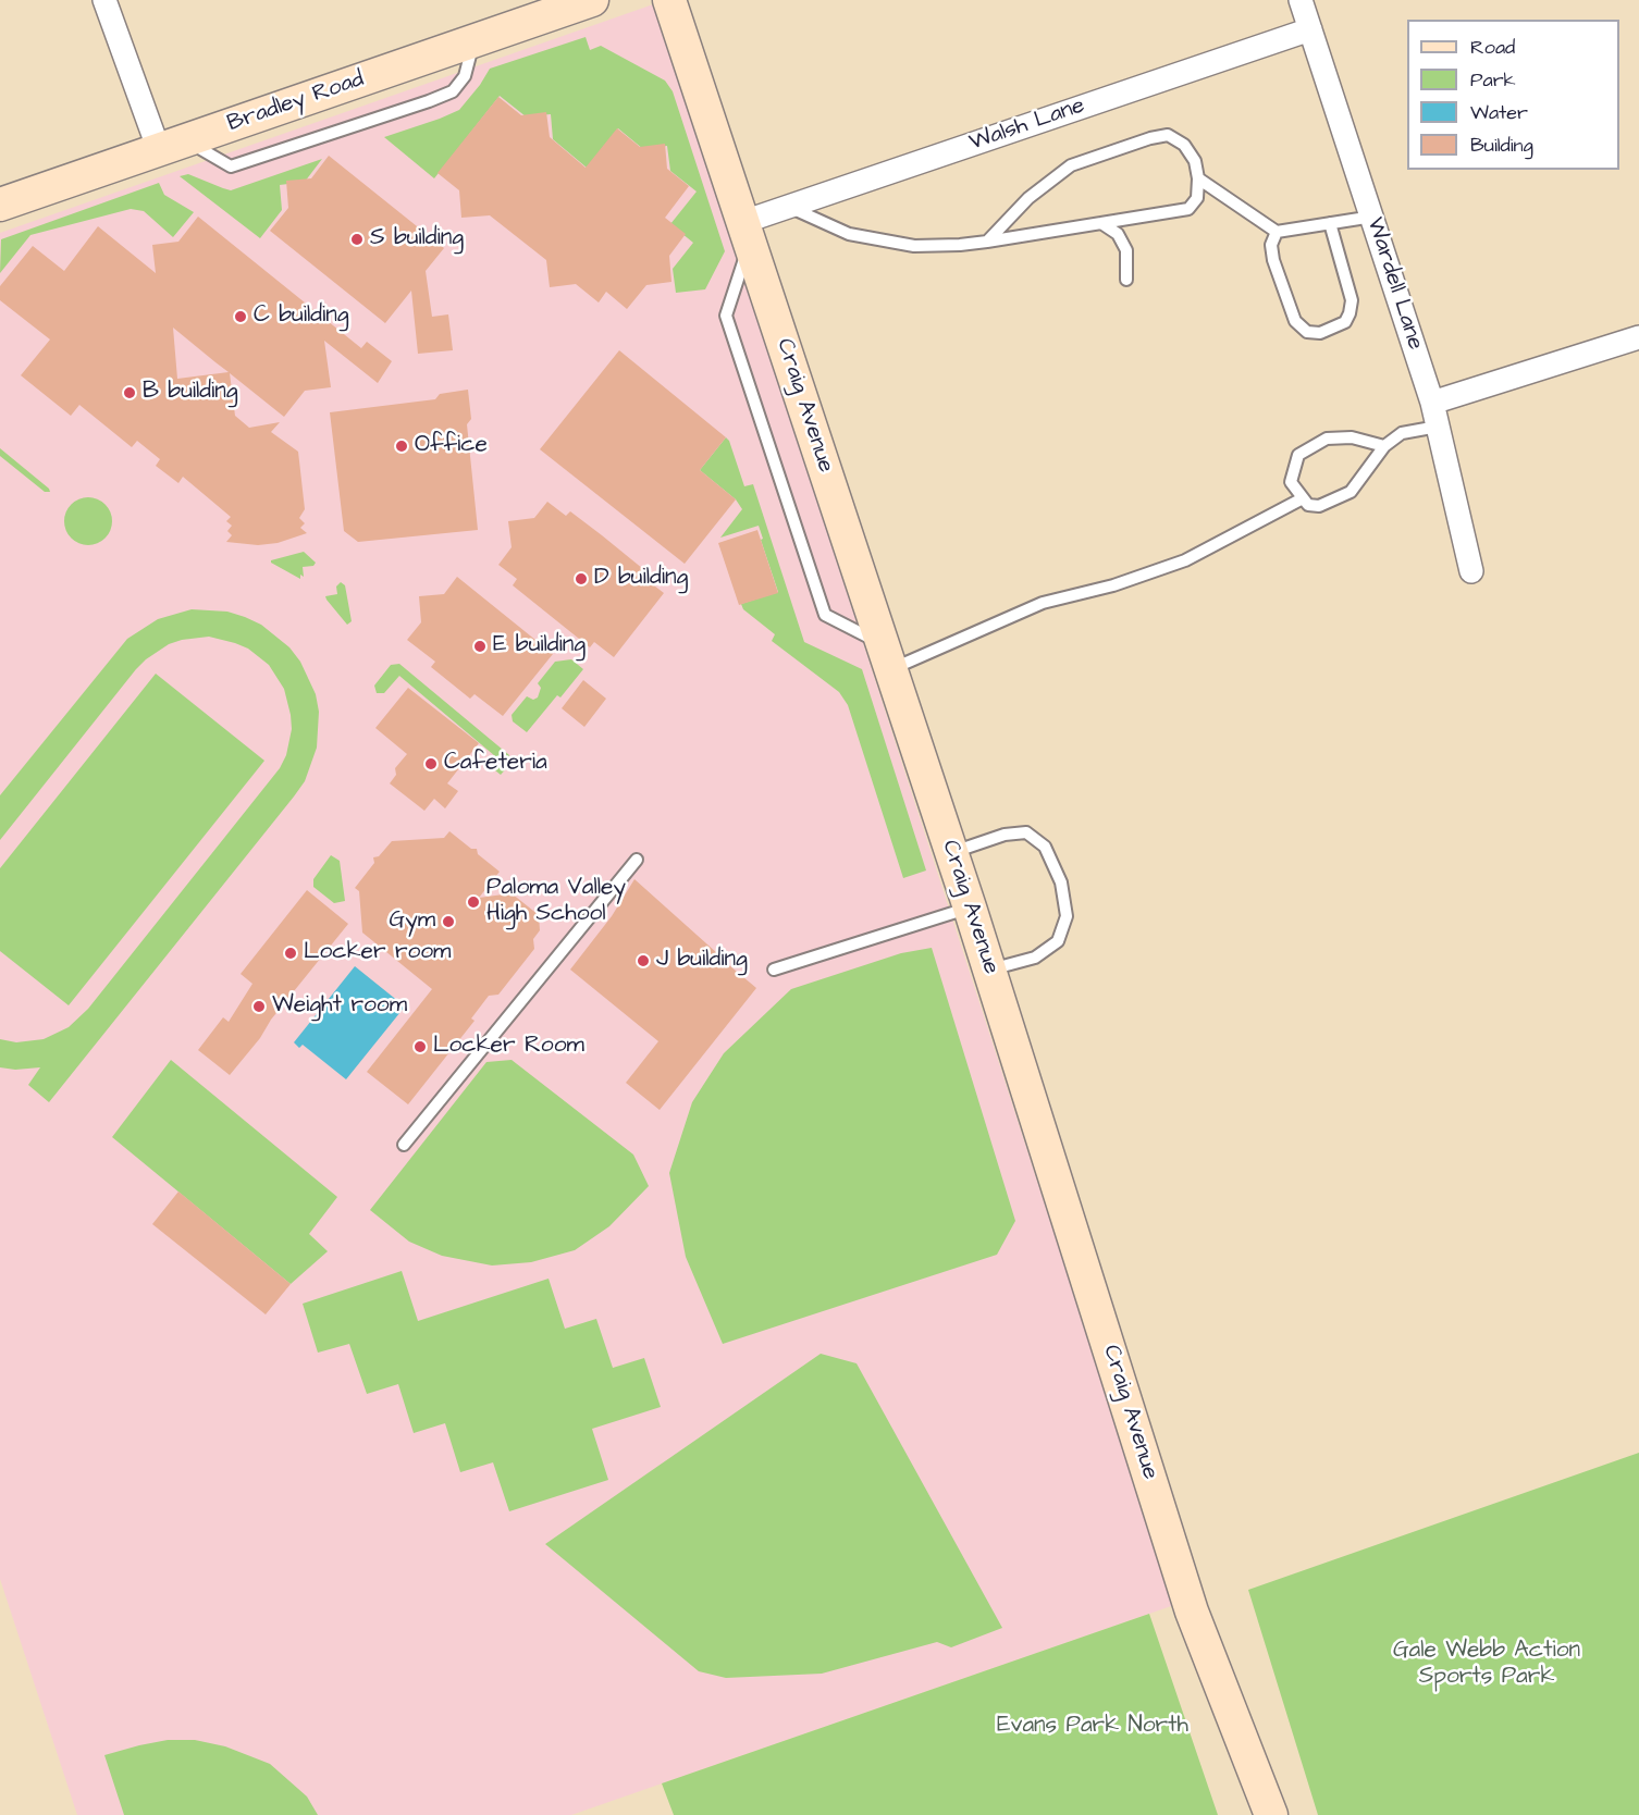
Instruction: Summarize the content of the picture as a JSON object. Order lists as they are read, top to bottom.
{
  "streets": {
    "street": [
      "Bradley Road",
      "Walsh Lane",
      "Wardell Lane",
      "Craig Avenue"
    ]
  },
  "crossings": [
    ["Walsh Lane", "Wardell Lane"],
    ["Walsh Lane", "Craig Avenue"]
  ],
  "parks": ["Gale Webb Action Sports Park", "Evans Park North"],
  "places": [
    "S building",
    "C building",
    "B building",
    "Office",
    "D building",
    "E building",
    "Cafeteria",
    "Paloma Valley High School",
    "Gym",
    "Locker room",
    "J building",
    "Weight room",
    "Locker Room"
  ],
  "legend": [
    "Road",
    "Park",
    "Water",
    "Building"
  ]
}
